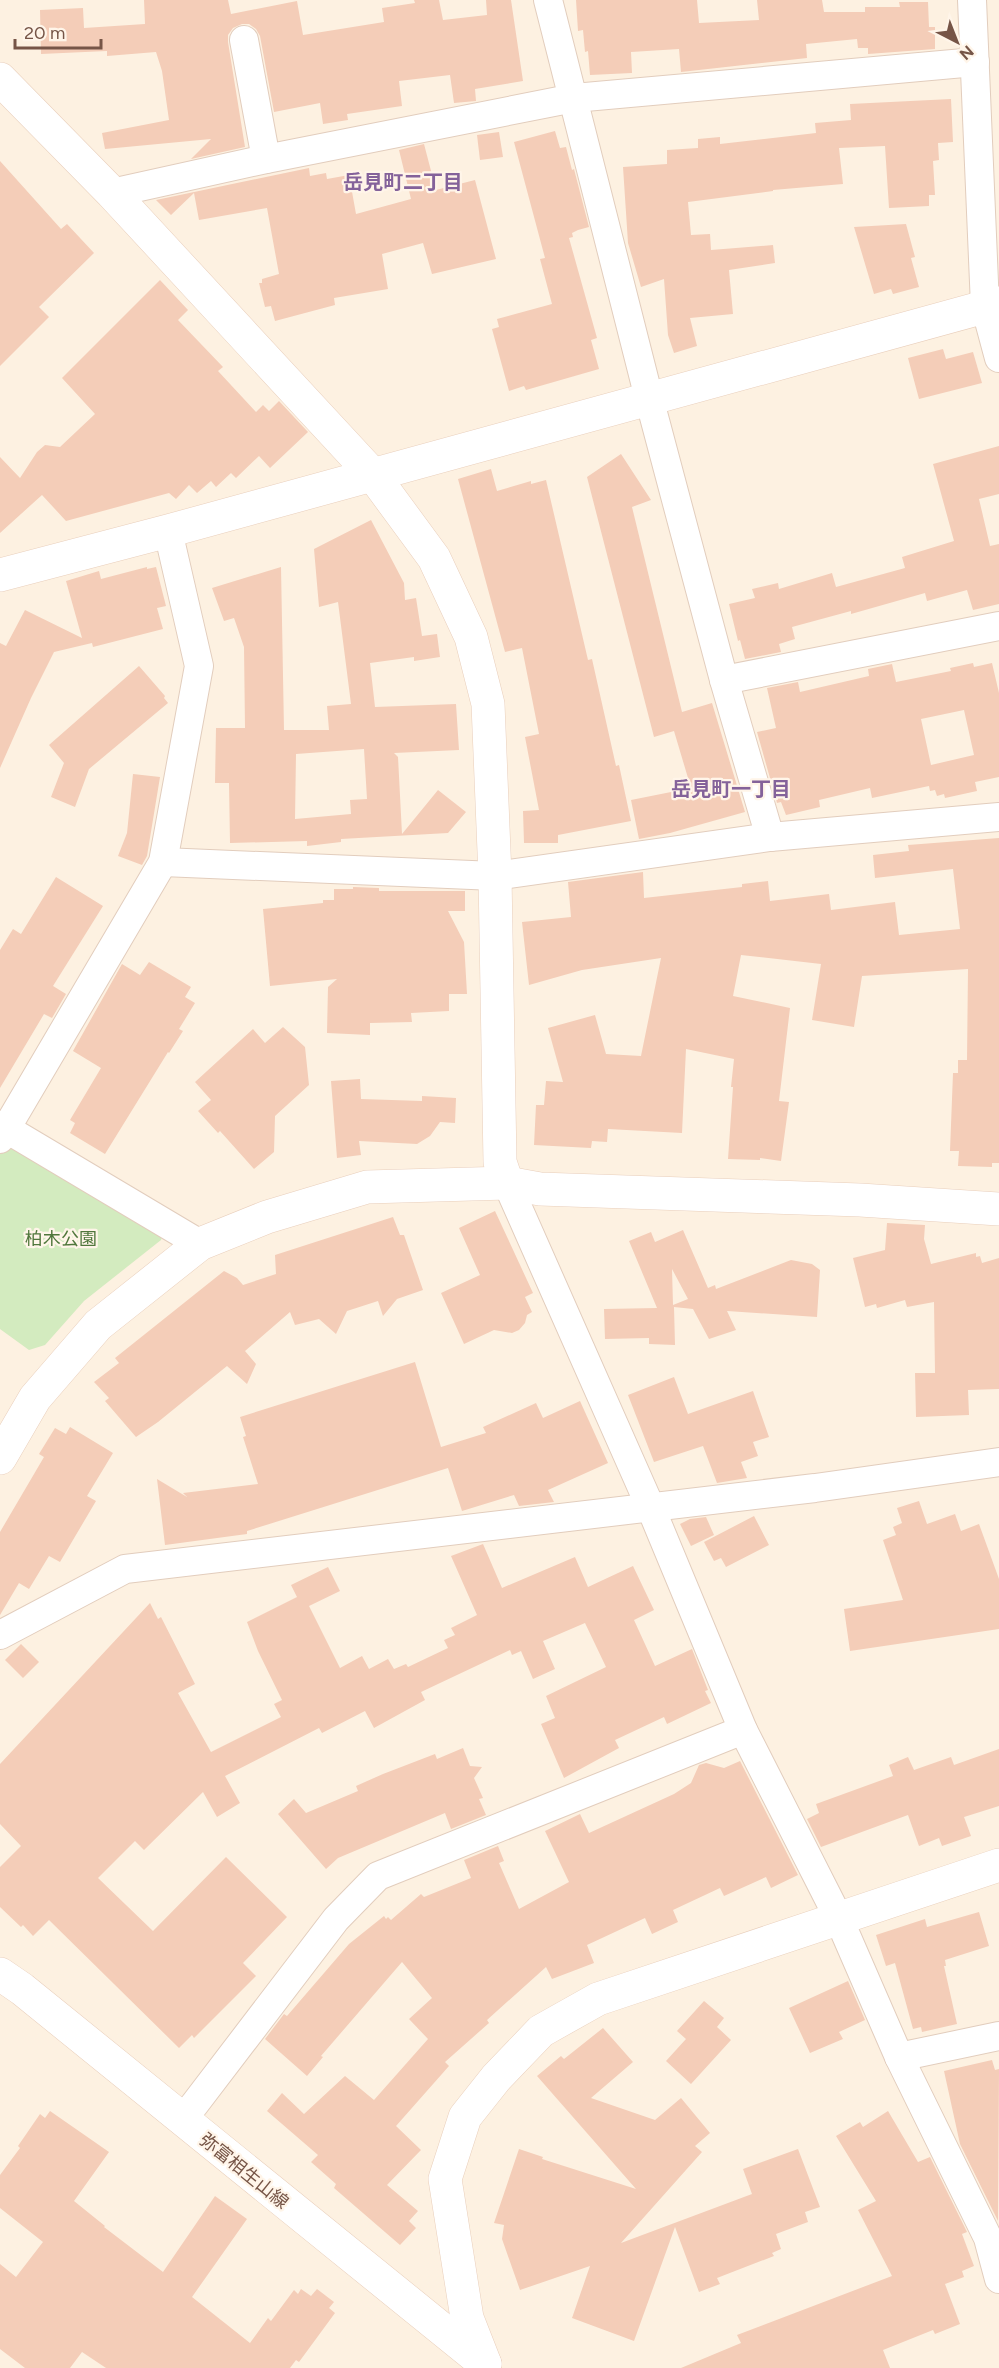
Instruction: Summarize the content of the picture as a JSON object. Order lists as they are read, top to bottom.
{
  "streets": {
    "street": ["弥富相生山線"]
  },
  "districts": ["岳見町二丁目", "岳見町一丁目"],
  "parks": ["柏木公園"],
  "scale_bar": "20 m",
  "north": "bottom right"
}
